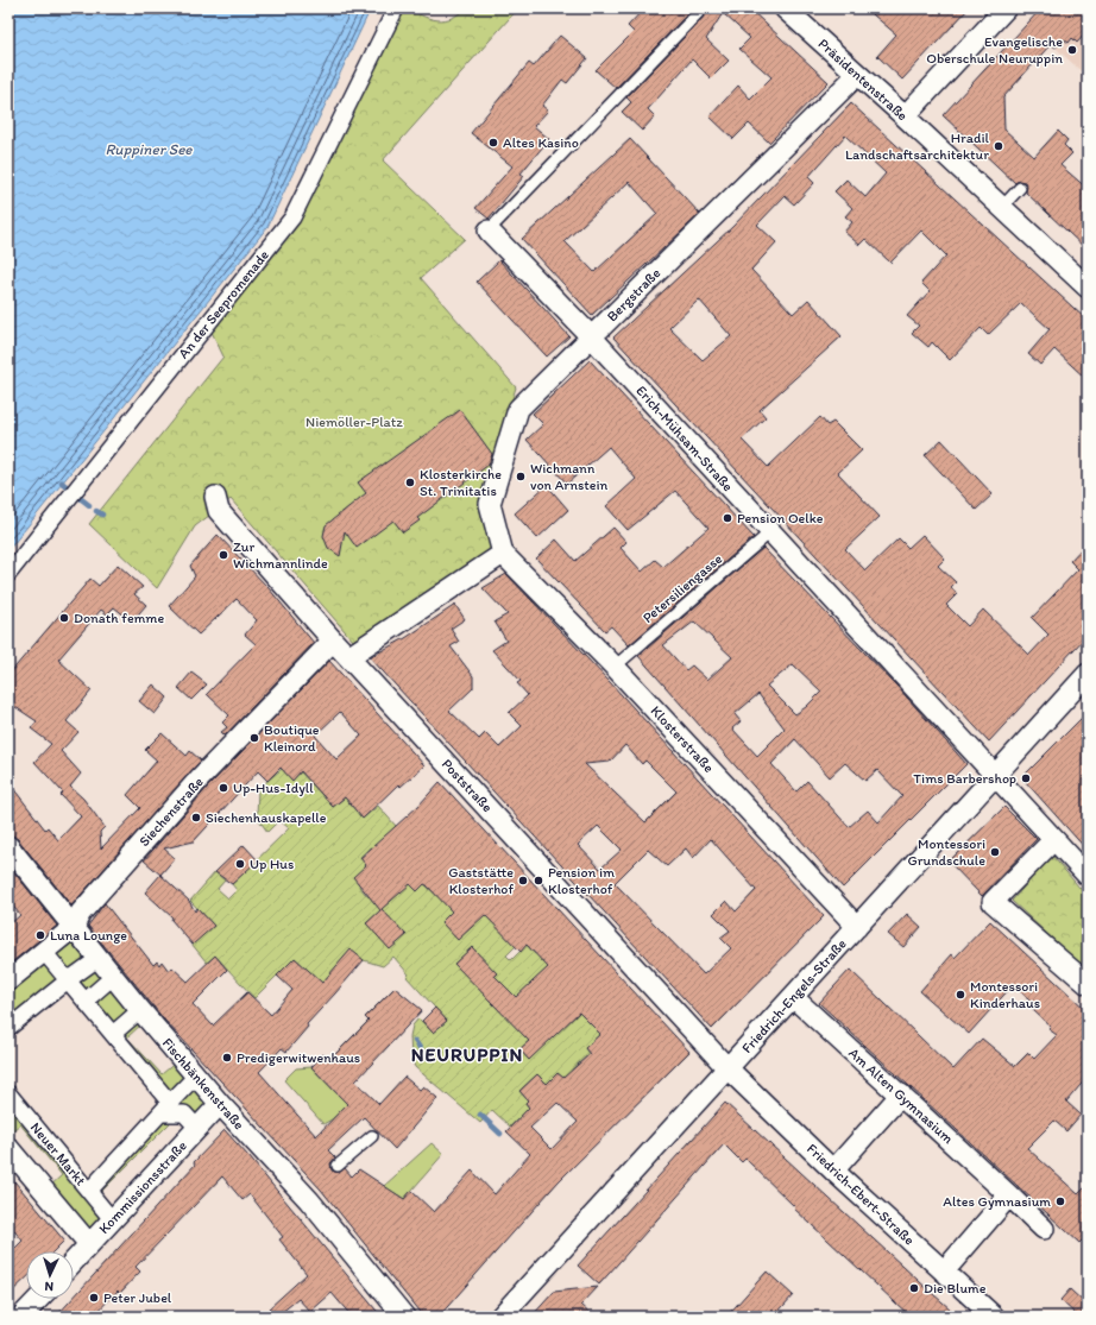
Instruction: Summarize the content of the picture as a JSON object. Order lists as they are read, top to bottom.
{
  "streets": {
    "street": [
      "Präsidentenstraße",
      "Bergstraße",
      "An der Seepromenade",
      "Erich-Mühsam-Straße",
      "Klosterstraße",
      "Poststraße",
      "Siechenstraße",
      "Friedrich-Engels-Straße",
      "Fischbänkenstraße",
      "Am Alten Gymnasium",
      "Neuer Markt",
      "Kommissionsstraße",
      "Friedrich-Ebert-Straße"
    ],
    "lane": ["Petersiliengasse"]
  },
  "crossings": [
    ["Präsidentenstraße", "Bergstraße"],
    ["Bergstraße", "Erich-Mühsam-Straße"],
    ["Bergstraße", "Klosterstraße"],
    ["Erich-Mühsam-Straße", "Petersiliengasse"],
    ["Erich-Mühsam-Straße", "Friedrich-Engels-Straße"],
    ["Petersiliengasse", "Klosterstraße"],
    ["Klosterstraße", "Friedrich-Engels-Straße"],
    ["Poststraße", "Siechenstraße"],
    ["Poststraße", "Friedrich-Engels-Straße"],
    ["Poststraße", "Friedrich-Ebert-Straße"],
    ["Siechenstraße", "Fischbänkenstraße"],
    ["Friedrich-Engels-Straße", "Am Alten Gymnasium"],
    ["Friedrich-Engels-Straße", "Friedrich-Ebert-Straße"],
    ["Fischbänkenstraße", "Neuer Markt"],
    ["Fischbänkenstraße", "Kommissionsstraße"],
    ["Neuer Markt", "Kommissionsstraße"]
  ],
  "districts": ["NEURUPPIN"],
  "water": ["Ruppiner See"],
  "parks": ["Niemöller-Platz"],
  "places": [
    "Evangelische Oberschule Neuruppin",
    "Altes Kasino",
    "Hradil Landschaftsarchitektur",
    "Wichmann von Arnstein",
    "Klosterkirche St. Trinitatis",
    "Pension Oelke",
    "Zur Wichmannlinde",
    "Donath femme",
    "Boutique Kleinord",
    "Tims Barbershop",
    "Up-Hus-Idyll",
    "Siechenhauskapelle",
    "Montessori Grundschule",
    "Up Hus",
    "Gaststätte Klosterhof",
    "Pension im Klosterhof",
    "Luna Lounge",
    "Montessori Kinderhaus",
    "Predigerwitwenhaus",
    "Altes Gymnasium",
    "Die Blume",
    "Peter Jubel"
  ],
  "north": "bottom"
}
